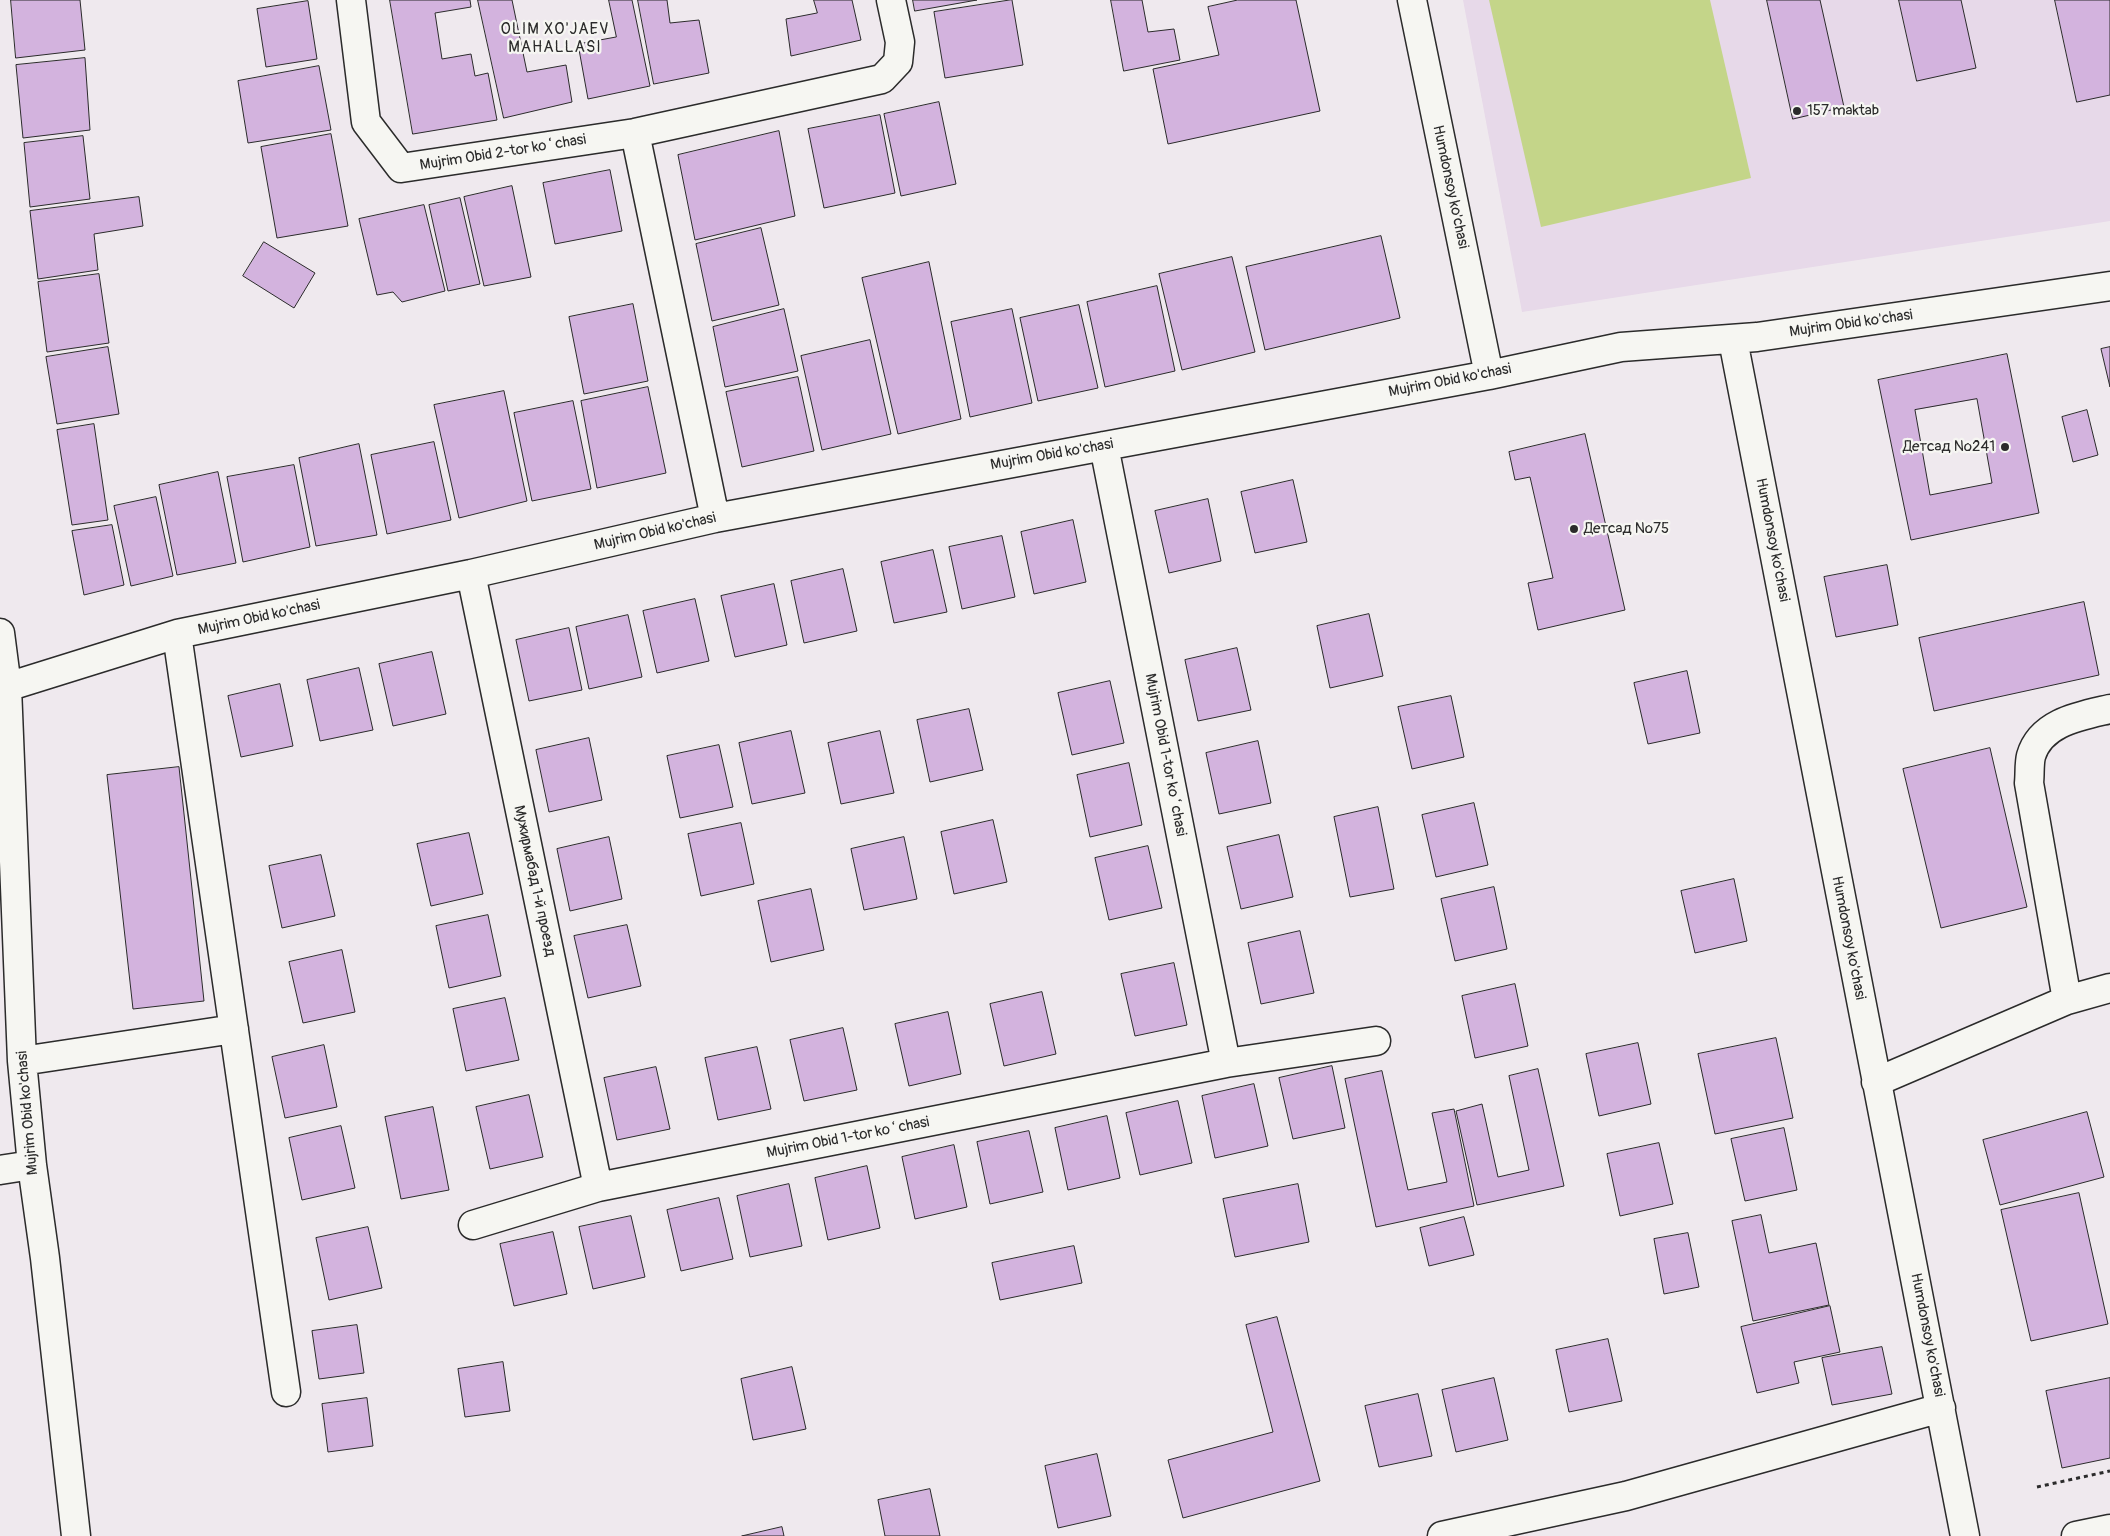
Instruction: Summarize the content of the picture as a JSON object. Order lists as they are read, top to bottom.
{
  "streets": {
    "street": [
      "Mujrim Obid 2-tor koʻchasi",
      "Humdonsoy ko'chasi",
      "Mujrim Obid ko'chasi",
      "Mujrim Obid 1-tor koʻchasi",
      "Мужирмабад 1-й проезд"
    ]
  },
  "crossings": [
    ["Humdonsoy ko'chasi", "Mujrim Obid ko'chasi"],
    ["Mujrim Obid ko'chasi", "Mujrim Obid 1-tor koʻchasi"],
    ["Mujrim Obid ko'chasi", "Мужирмабад 1-й проезд"],
    ["Mujrim Obid 1-tor koʻchasi", "Мужирмабад 1-й проезд"]
  ],
  "districts": ["OLIM XO'JAEV MAHALLASI"],
  "places": ["157 maktab", "Детсад №241", "Детсад №75"]
}
